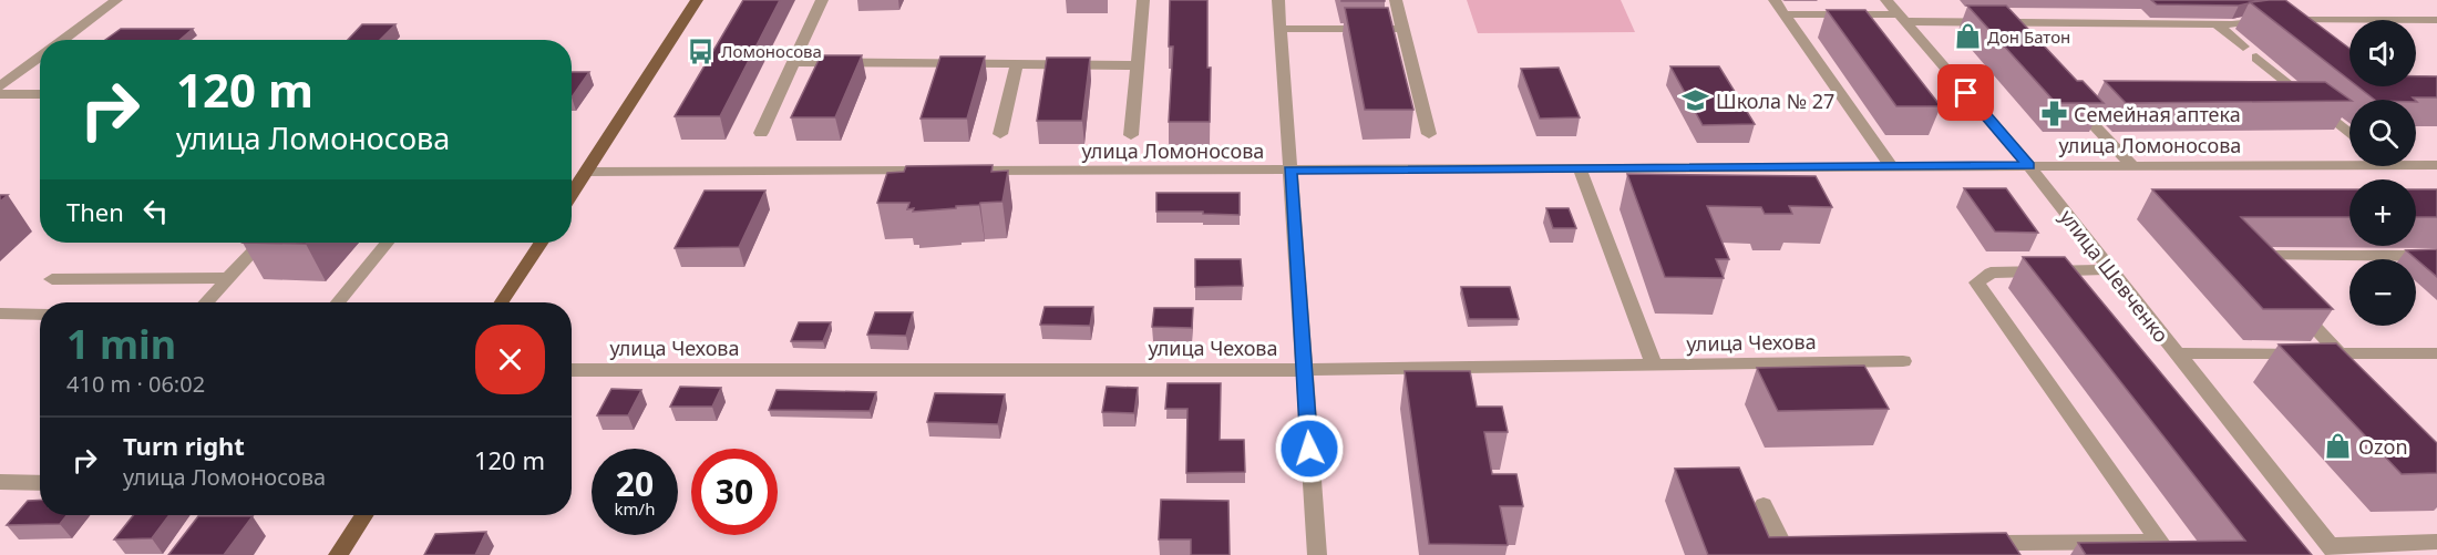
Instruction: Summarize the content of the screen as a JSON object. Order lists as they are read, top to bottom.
{
  "streets": {
    "street": ["улица Ломоносова", "улица Шевченко", "улица Чехова"]
  },
  "crossings": [
    ["улица Ломоносова", "улица Шевченко"]
  ],
  "places": {
    "shop": ["Дон Батон", "Ozon"],
    "bus stop": ["Ломоносова"],
    "school or university": ["Школа № 27"],
    "pharmacy": ["Семейная аптека"]
  },
  "page": {
    "map_buttons": ["+", "−"],
    "turn": ["120 m", "улица Ломоносова"],
    "then": "Then",
    "heading": ["1 min", "410 m · 06:02"],
    "list": [
      {
        "name": "Turn right",
        "note": "улица Ломоносова",
        "value": "120 m"
      }
    ],
    "speed": "20 km/h",
    "limit": "30"
  }
}
